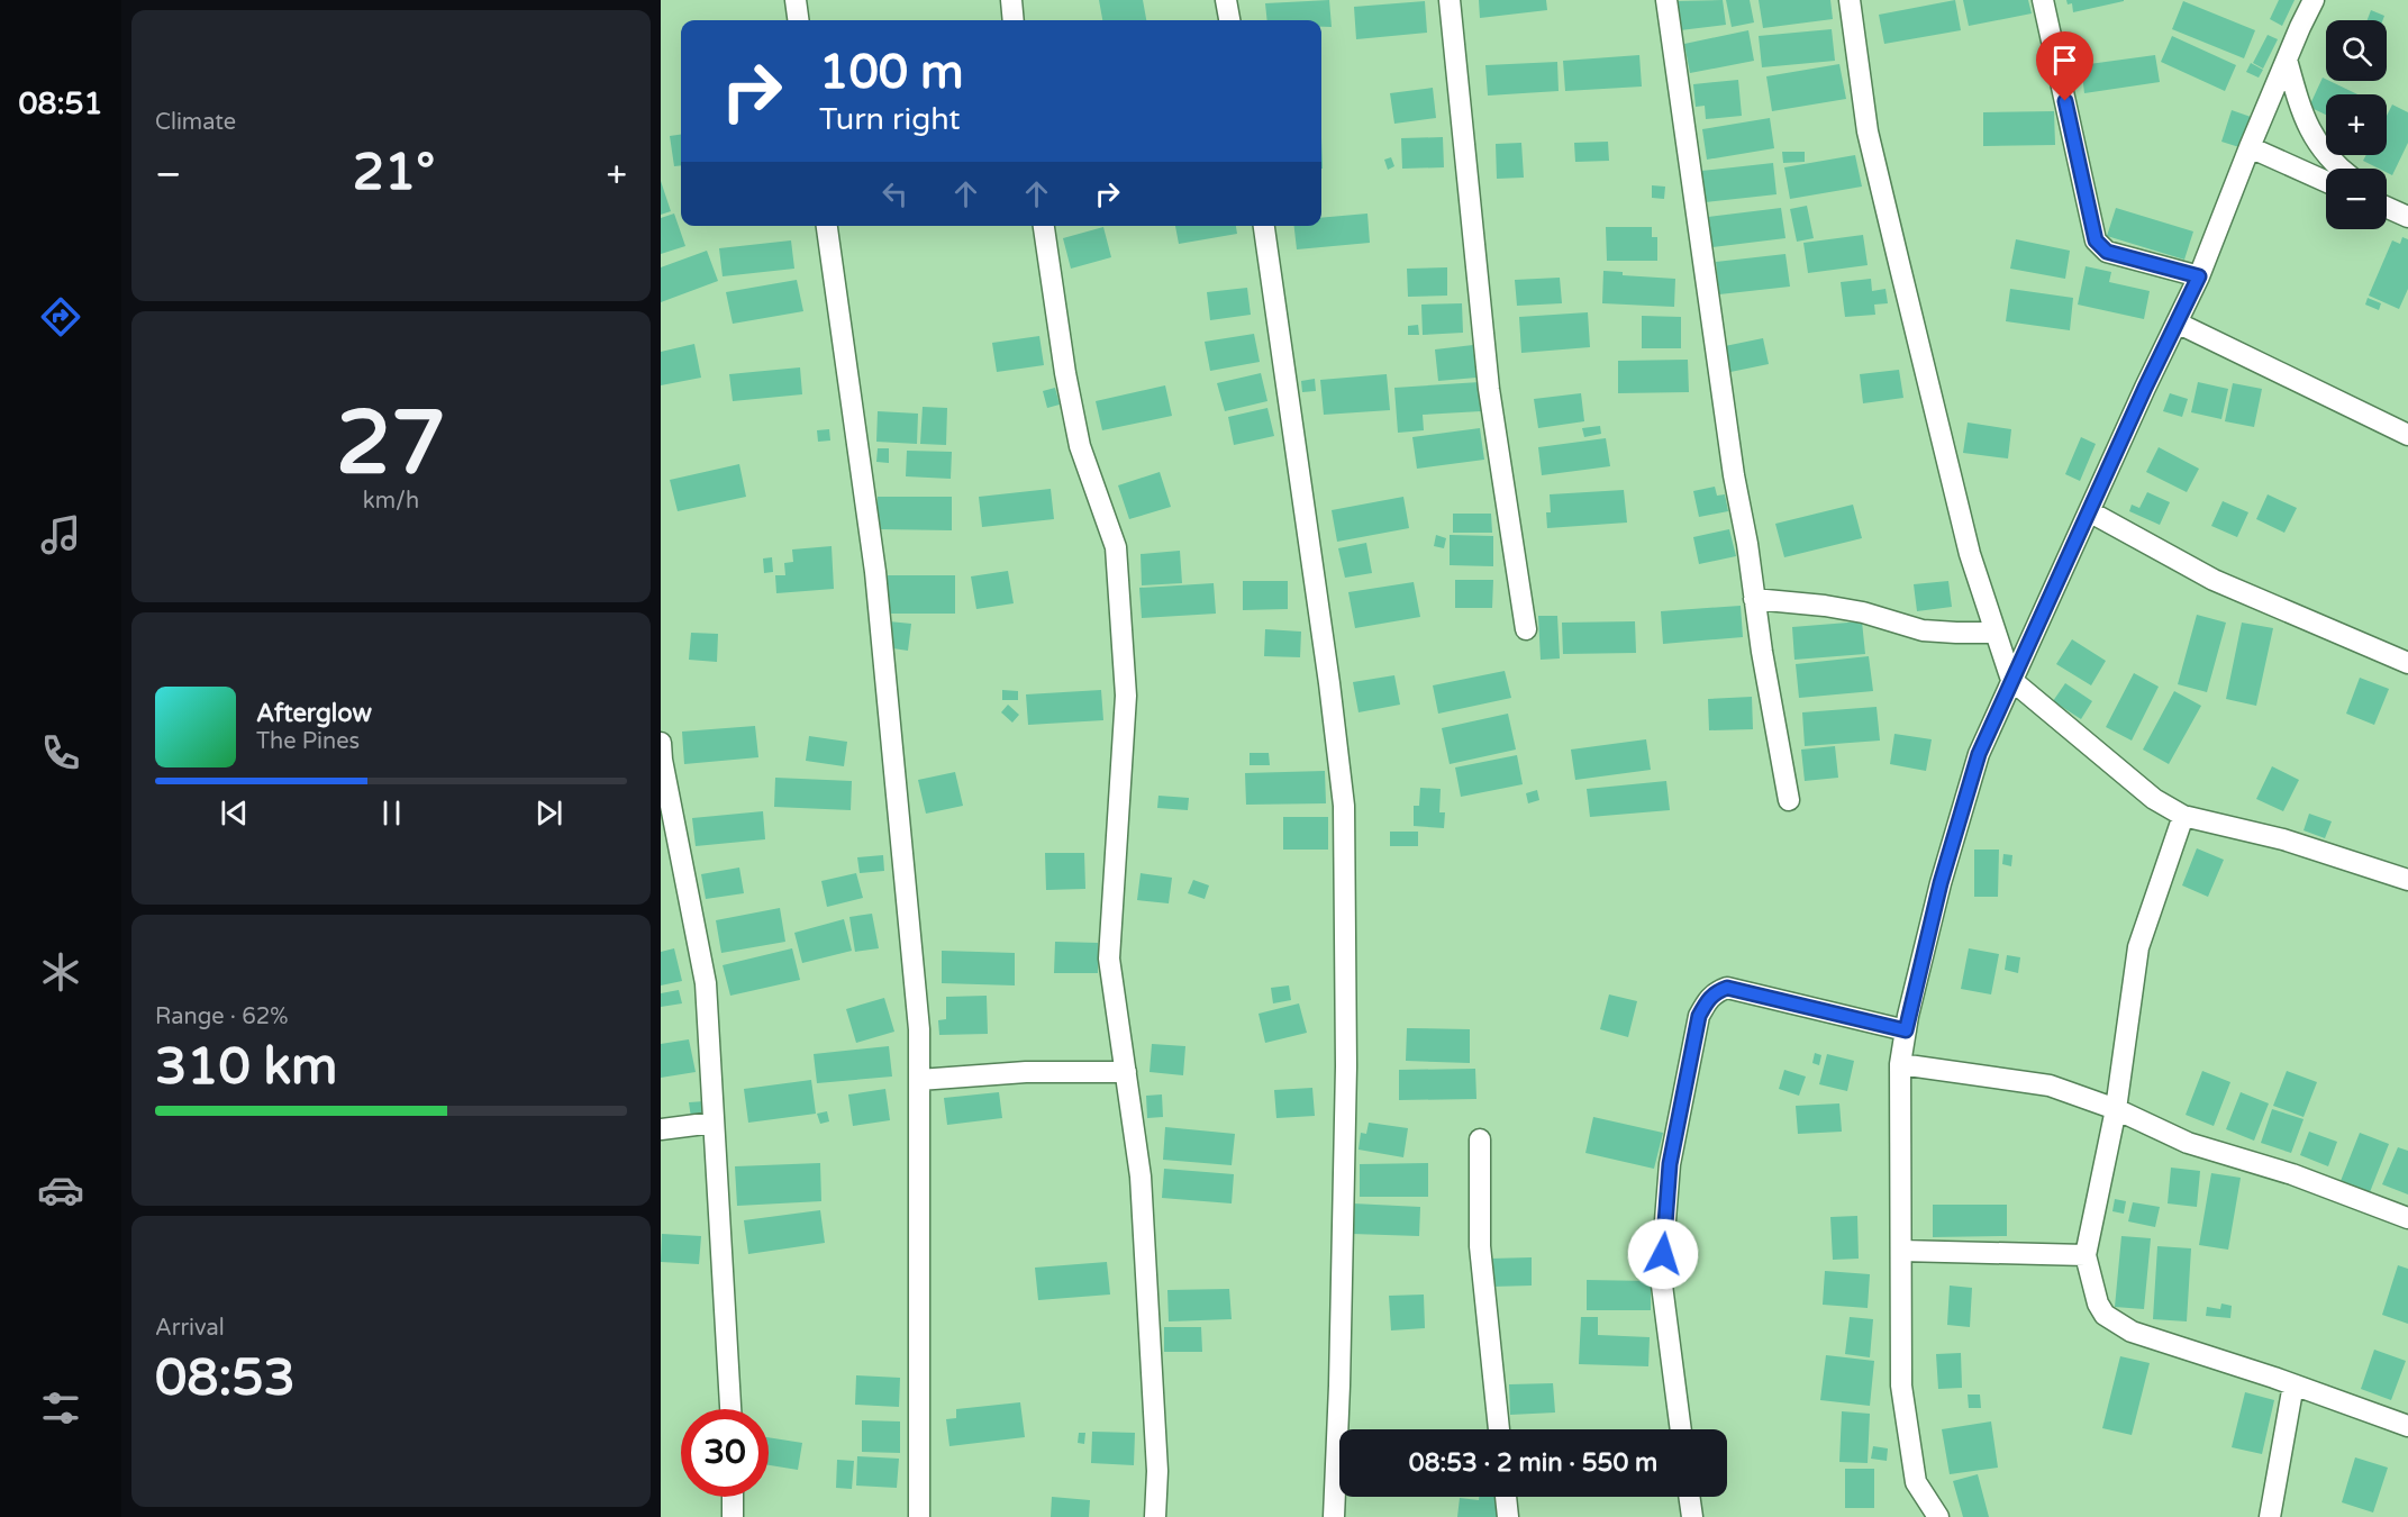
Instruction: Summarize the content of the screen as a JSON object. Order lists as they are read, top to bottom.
{
  "page": {
    "tabs": "08:51",
    "tile": [
      "Climate",
      ["27", "km/h"],
      ["Range · 62%", "310 km"],
      ["Arrival", "08:53"]
    ],
    "map_buttons": ["+", "−"],
    "turn": ["100 m", "Turn right"],
    "heat": ["−", "21°", "+"],
    "song": ["Afterglow", "The Pines"],
    "limit": "30",
    "trip": "08:53 · 2 min · 550 m"
  }
}
